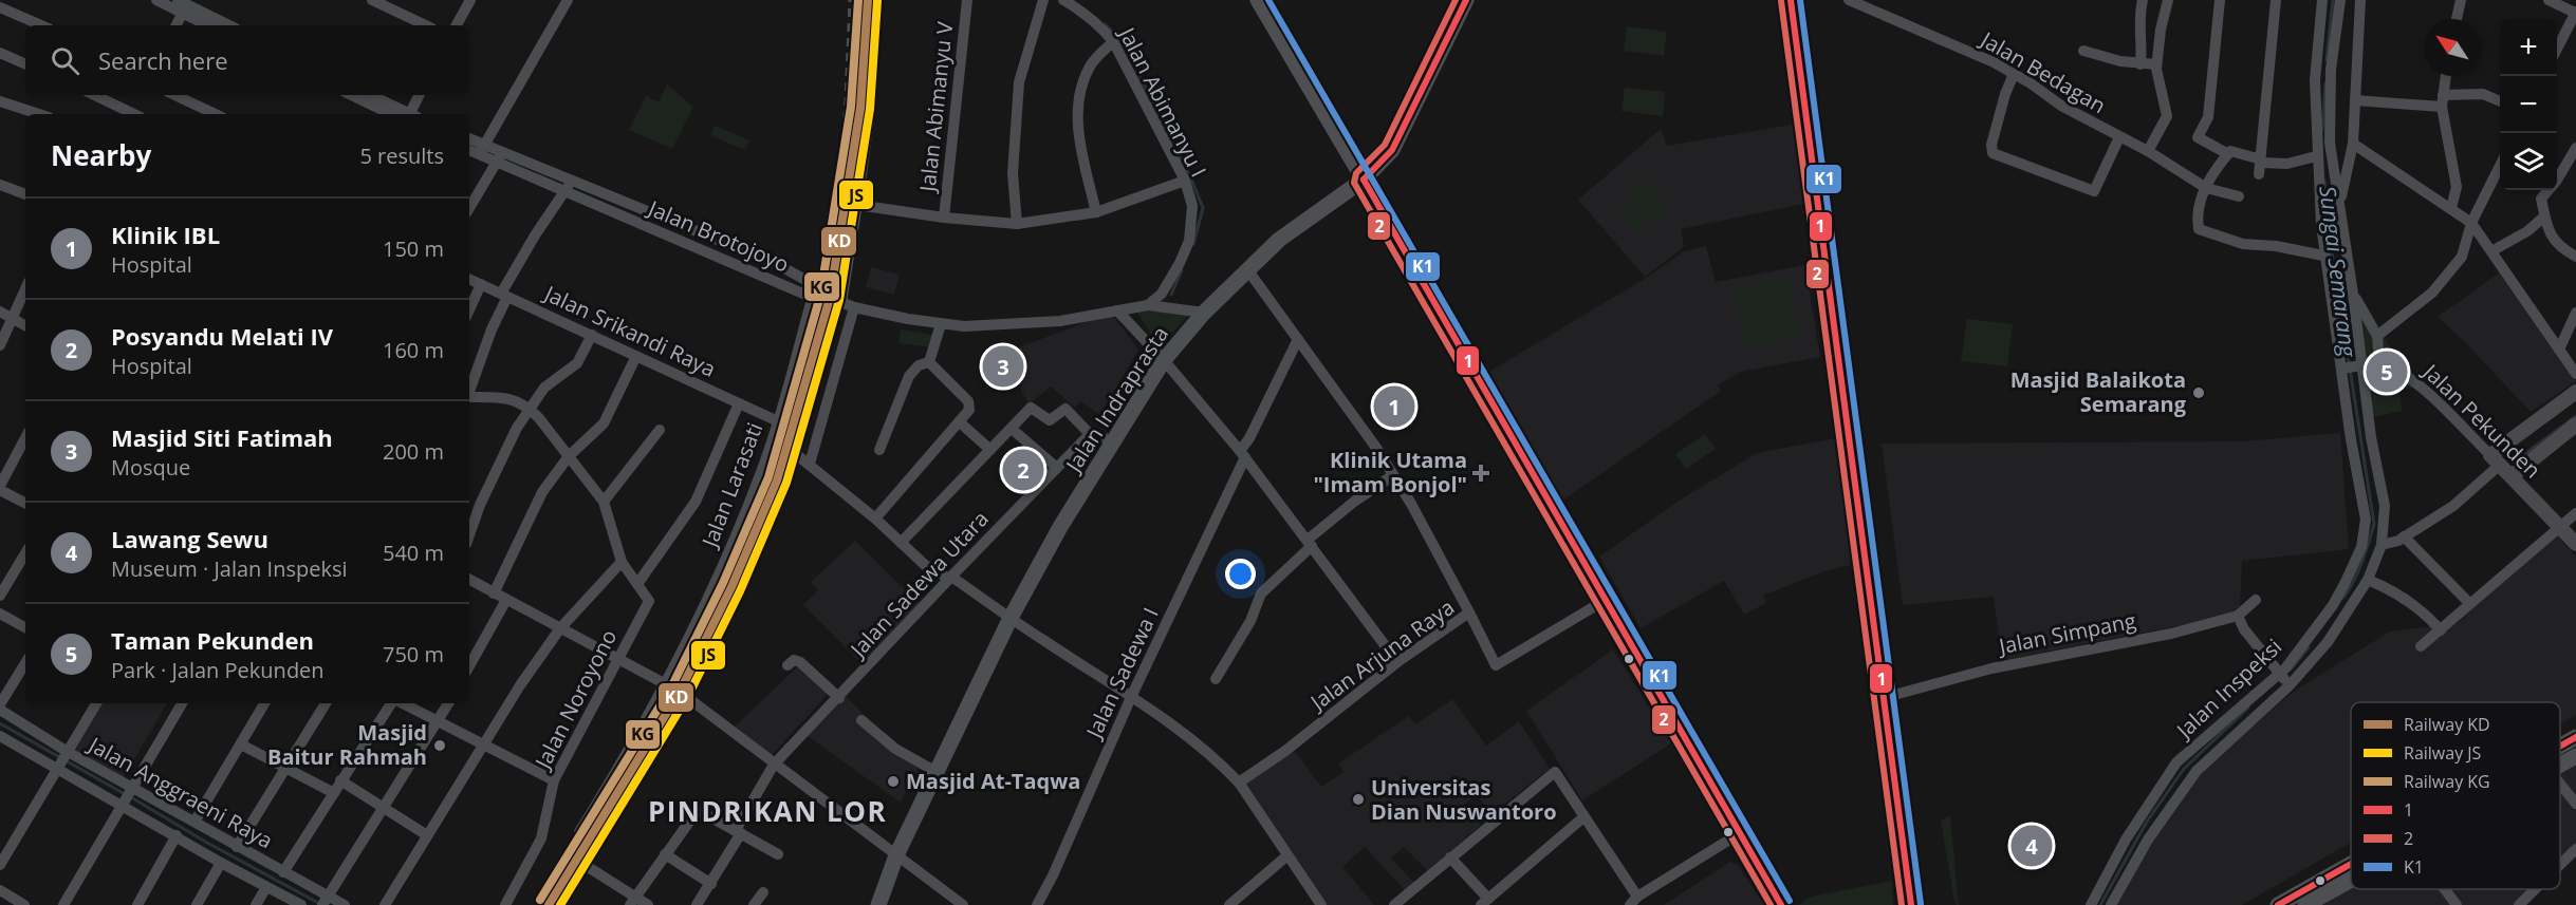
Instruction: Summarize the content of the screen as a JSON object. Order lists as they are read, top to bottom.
{
  "streets": {
    "main road": ["Jalan Indraprasta", "Jalan Pekunden"],
    "street": [
      "Jalan Bedagan",
      "Jalan Abimanyu I",
      "Jalan Abimanyu V",
      "Jalan Brotojoyo",
      "Jalan Srikandi Raya",
      "Jalan Larasati",
      "Jalan Sadewa Utara",
      "Jalan Simpang",
      "Jalan Arjuna Raya",
      "Jalan Sadewa I",
      "Jalan Inspeksi",
      "Jalan Noroyono",
      "Jalan Anggraeni Raya"
    ]
  },
  "crossings": [
    ["Jalan Brotojoyo", "Jalan Larasati"],
    ["Jalan Srikandi Raya", "Jalan Larasati"]
  ],
  "districts": ["PINDRIKAN LOR"],
  "water": ["Sungai Semarang"],
  "places": {
    "other": [
      "Masjid Balaikota Semarang",
      "Masjid Baitur Rahmah",
      "Masjid At-Taqwa",
      "Universitas Dian Nuswantoro"
    ],
    "health": ["Klinik Utama \"Imam Bonjol\""]
  },
  "lines": [
    "rail line KD",
    "rail line KG",
    "transit line 1",
    "transit line 2",
    "transit line K1",
    "rail line JS"
  ],
  "legend": [
    "Railway KD",
    "Railway JS",
    "Railway KG",
    "1",
    "2",
    "K1"
  ],
  "north": "top left",
  "page": {
    "map_buttons": ["+", "−"],
    "search": "Search here",
    "heading": ["Nearby", "5 results"],
    "list": [
      {
        "mark": "1",
        "name": "Klinik IBL",
        "note": "Hospital",
        "value": "150 m"
      },
      {
        "mark": "2",
        "name": "Posyandu Melati IV",
        "note": "Hospital",
        "value": "160 m"
      },
      {
        "mark": "3",
        "name": "Masjid Siti Fatimah",
        "note": "Mosque",
        "value": "200 m"
      },
      {
        "mark": "4",
        "name": "Lawang Sewu",
        "note": "Museum · Jalan Inspeksi",
        "value": "540 m"
      },
      {
        "mark": "5",
        "name": "Taman Pekunden",
        "note": "Park · Jalan Pekunden",
        "value": "750 m"
      }
    ],
    "pins": [
      "3",
      "5",
      "1",
      "2",
      "4"
    ]
  }
}
